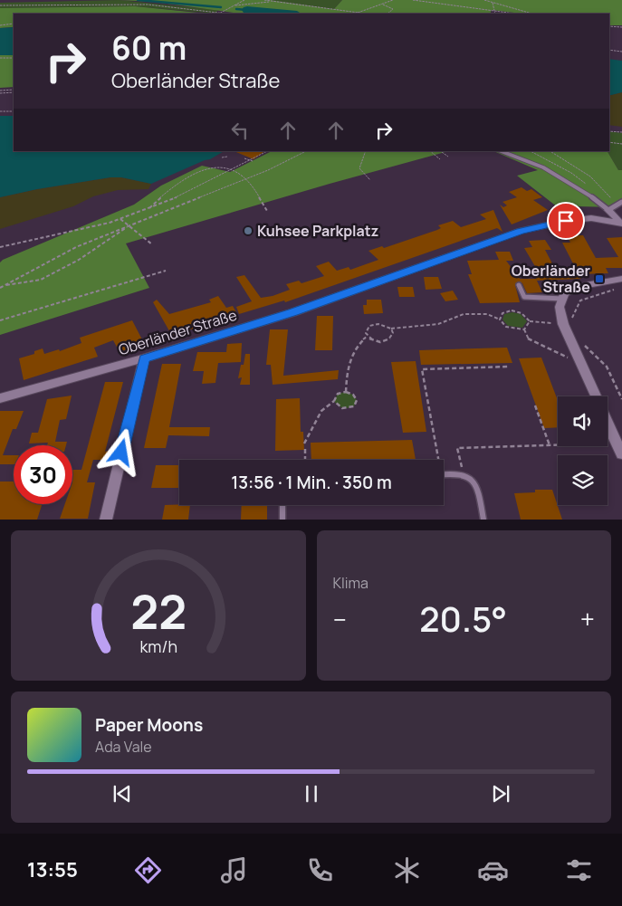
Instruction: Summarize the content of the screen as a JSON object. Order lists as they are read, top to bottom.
{
  "streets": {
    "street": ["Oberländer Straße"]
  },
  "places": {
    "other": ["Kuhsee Parkplatz"],
    "transit": ["Oberländer Straße"]
  },
  "page": {
    "turn": ["60 m", "Oberländer Straße"],
    "limit": "30",
    "trip": "13:56 · 1 Min. · 350 m",
    "tile": "Klima",
    "heat": ["−", "20.5°", "+"],
    "song": ["Paper Moons", "Ada Vale"],
    "tabs": "13:55",
    "gauge": ["22", "km/h"]
  }
}
